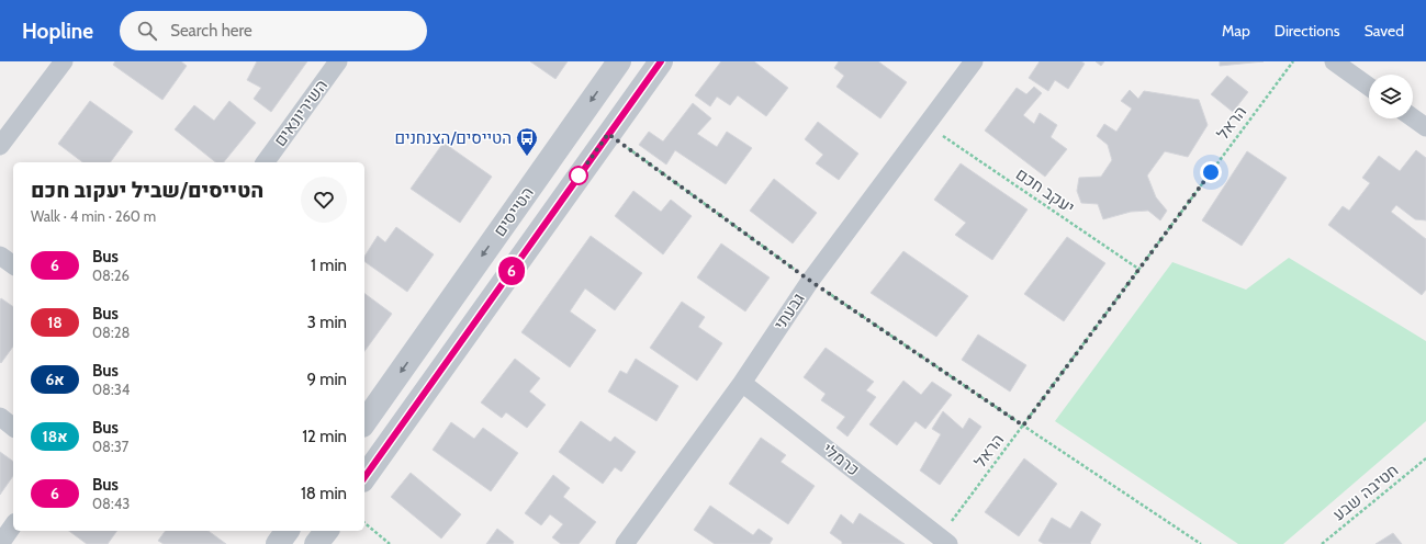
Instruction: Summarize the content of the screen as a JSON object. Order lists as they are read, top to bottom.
{
  "streets": {
    "street": [
      "השיריונאים",
      "הטייסים",
      "גבעתי",
      "כרמלי"
    ],
    "path": ["הראל", "יעקב חכם", "חטיבה שבע"]
  },
  "crossings": [
    ["הראל", "יעקב חכם"],
    ["הראל", "כרמלי"],
    ["גבעתי", "כרמלי"]
  ],
  "places": {
    "bus stop": ["הטייסים/הצנחנים"]
  },
  "lines": ["bus line 6"],
  "page": {
    "header": "Hopline",
    "search": "Search here",
    "nav": ["Map", "Directions", "Saved"],
    "on_map": "6",
    "heading": ["הטייסים/שביל יעקוב חכם", "Walk · 4 min · 260 m"],
    "list": [
      {
        "mark": "6",
        "name": "Bus",
        "note": "08:26",
        "value": "1 min"
      },
      {
        "mark": "18",
        "name": "Bus",
        "note": "08:28",
        "value": "3 min"
      },
      {
        "mark": "6א",
        "name": "Bus",
        "note": "08:34",
        "value": "9 min"
      },
      {
        "mark": "18א",
        "name": "Bus",
        "note": "08:37",
        "value": "12 min"
      },
      {
        "mark": "6",
        "name": "Bus",
        "note": "08:43",
        "value": "18 min"
      }
    ]
  }
}
